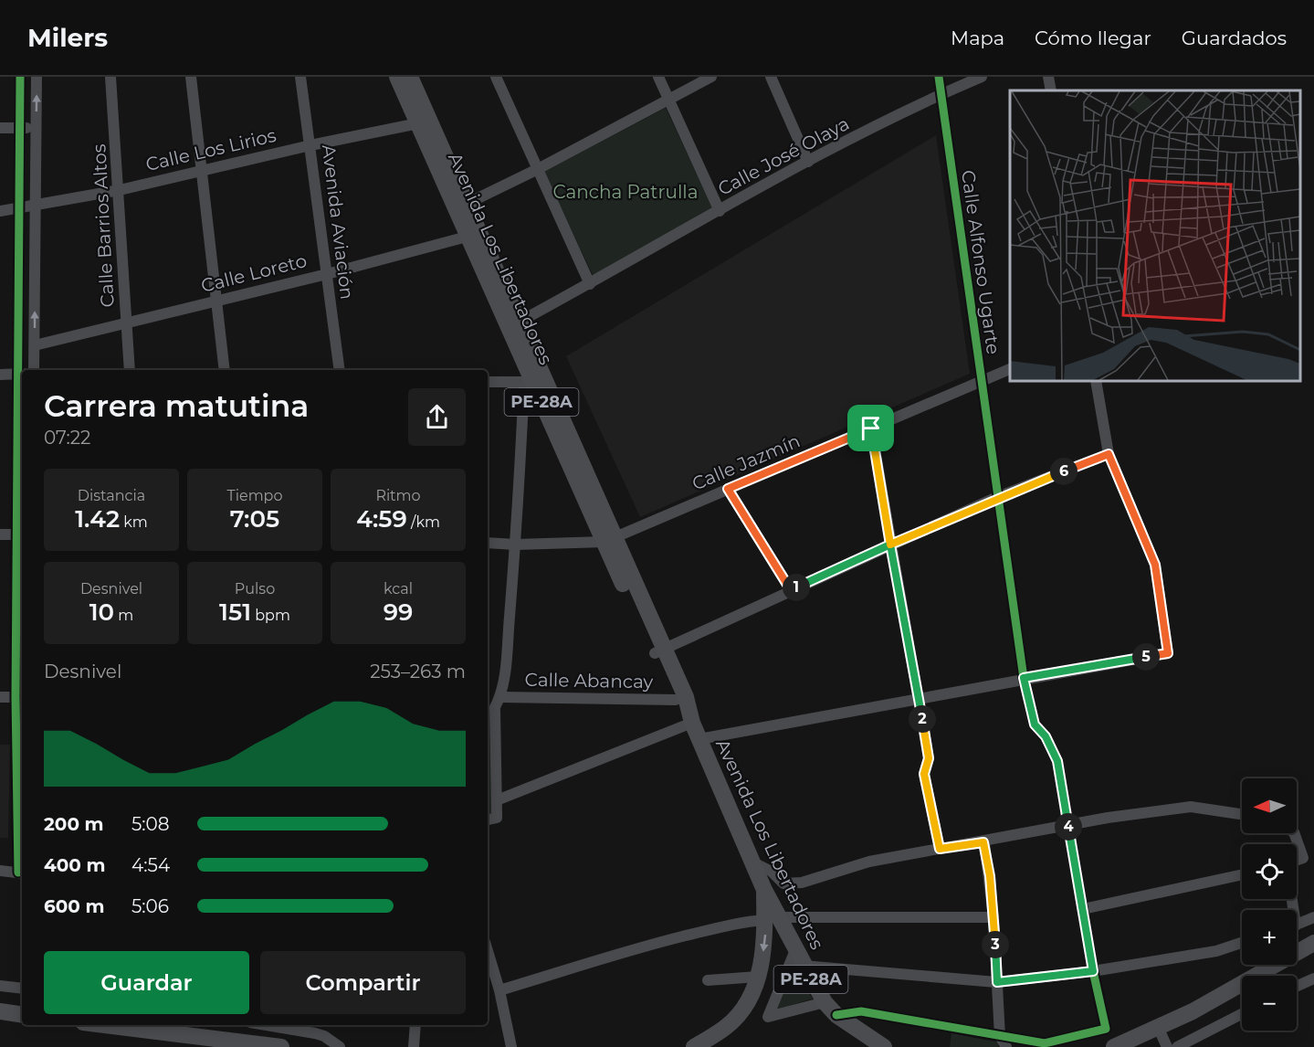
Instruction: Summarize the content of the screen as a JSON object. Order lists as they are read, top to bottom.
{
  "streets": {
    "highway": ["Avenida Los Libertadores", "PE-28A"],
    "street": [
      "Calle Los Lirios",
      "Calle José Olaya",
      "Avenida Aviación",
      "Calle Barrios Altos",
      "Calle Alfonso Ugarte",
      "Calle Loreto",
      "Calle Jazmín",
      "Calle Abancay"
    ]
  },
  "crossings": [
    ["Calle Los Lirios", "Avenida Aviación"],
    ["Calle Los Lirios", "Calle Barrios Altos"],
    ["Calle Los Lirios", "Avenida Los Libertadores"],
    ["Calle José Olaya", "Avenida Los Libertadores"],
    ["Calle José Olaya", "Calle Alfonso Ugarte"],
    ["Avenida Aviación", "Calle Loreto"],
    ["Calle Barrios Altos", "Calle Loreto"],
    ["Avenida Los Libertadores", "Calle Loreto"],
    ["Avenida Los Libertadores", "PE-28A"],
    ["Avenida Los Libertadores", "Calle Jazmín"],
    ["Avenida Los Libertadores", "Calle Abancay"],
    ["Calle Alfonso Ugarte", "Calle Jazmín"]
  ],
  "parks": ["Cancha Patrulla"],
  "north": "left",
  "page": {
    "header": "Milers",
    "nav": ["Mapa", "Cómo llegar", "Guardados"],
    "heading": ["Carrera matutina", "07:22"],
    "pins": [
      "6",
      "1",
      "5",
      "2",
      "4",
      "3"
    ],
    "stats": [
      ["Distancia", "1.42 km"],
      ["Tiempo", "7:05"],
      ["Ritmo", "4:59 /km"],
      ["Desnivel", "10 m"],
      ["Pulso", "151 bpm"],
      ["kcal", "99"]
    ],
    "chart": ["Desnivel", "253–263 m"],
    "map_buttons": ["+", "−"],
    "list": [
      {
        "name": "200 m",
        "note": "5:08"
      },
      {
        "name": "400 m",
        "note": "4:54"
      },
      {
        "name": "600 m",
        "note": "5:06"
      }
    ],
    "buttons": ["Guardar", "Compartir"]
  }
}
